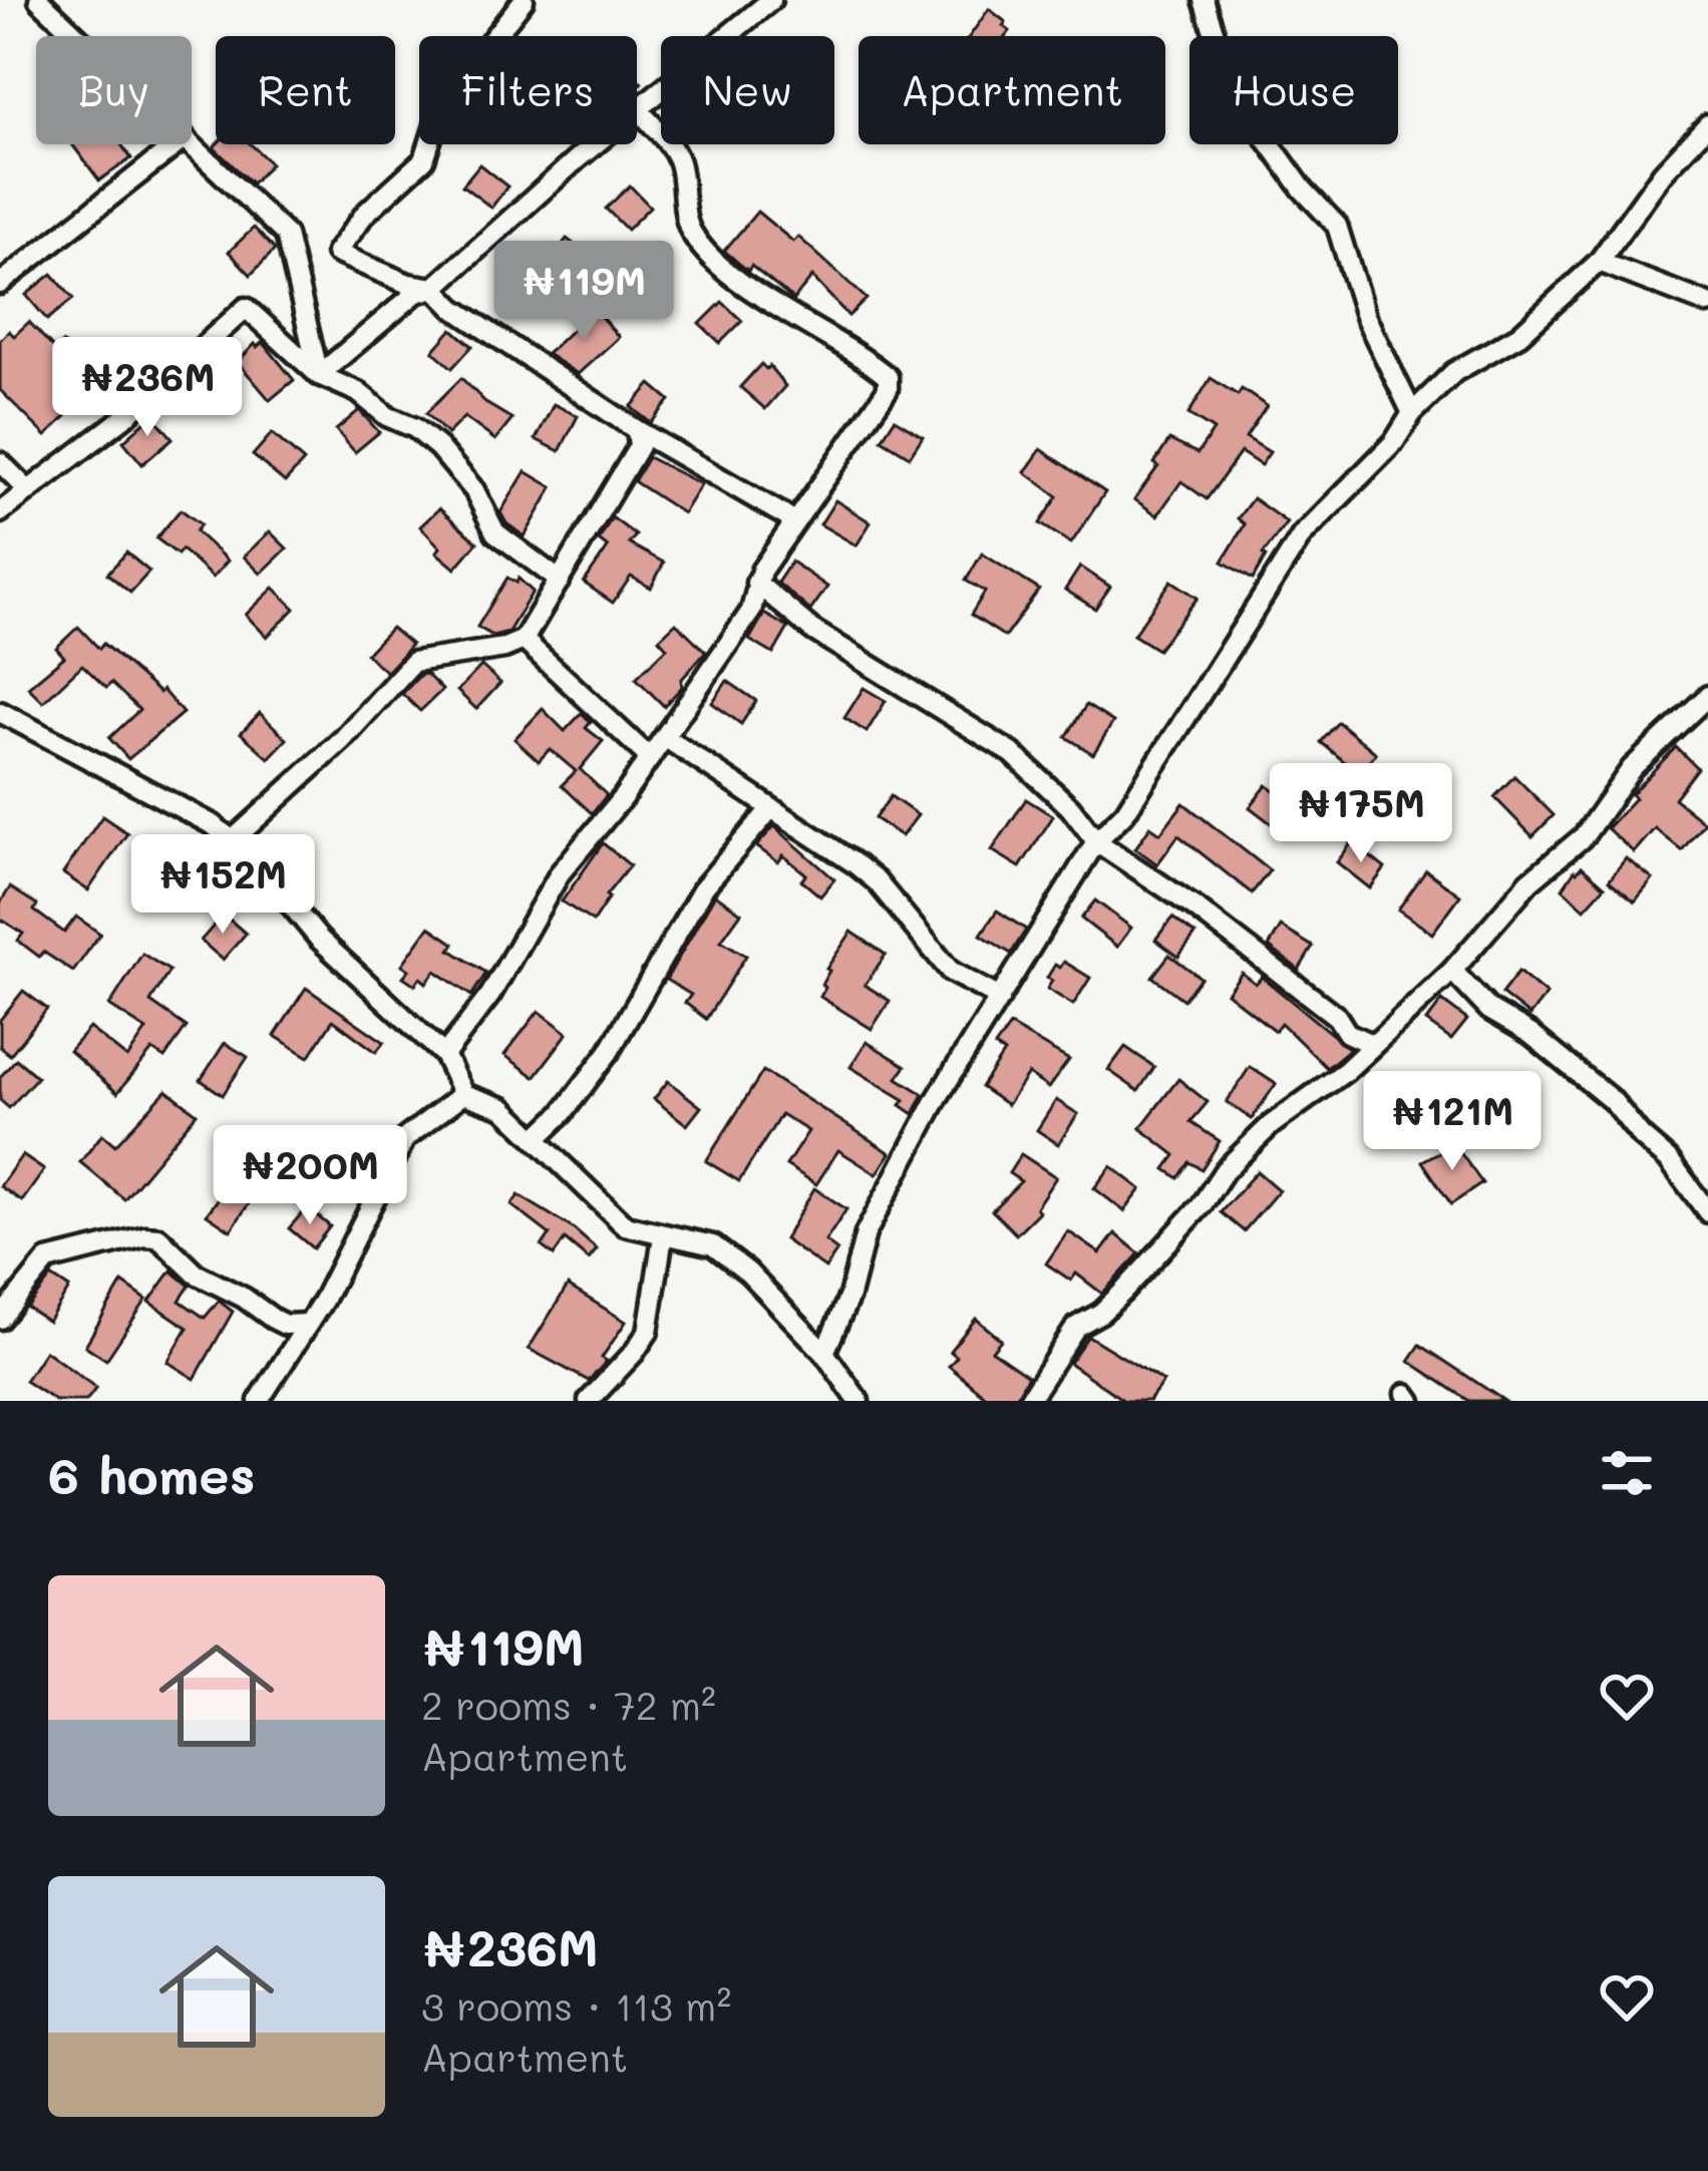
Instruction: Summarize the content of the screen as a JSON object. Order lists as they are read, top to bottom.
{
  "page": {
    "chip": [
      "Buy",
      "Rent",
      "Filters",
      "New",
      "Apartment",
      "House"
    ],
    "price": [
      "₦119M",
      "₦236M",
      "₦175M",
      "₦152M",
      "₦121M",
      "₦200M"
    ],
    "heading": "6 homes",
    "list": [
      {
        "name": "₦119M",
        "note": "2 rooms · 72 m² · Apartment"
      },
      {
        "name": "₦236M",
        "note": "3 rooms · 113 m² · Apartment"
      }
    ]
  }
}
